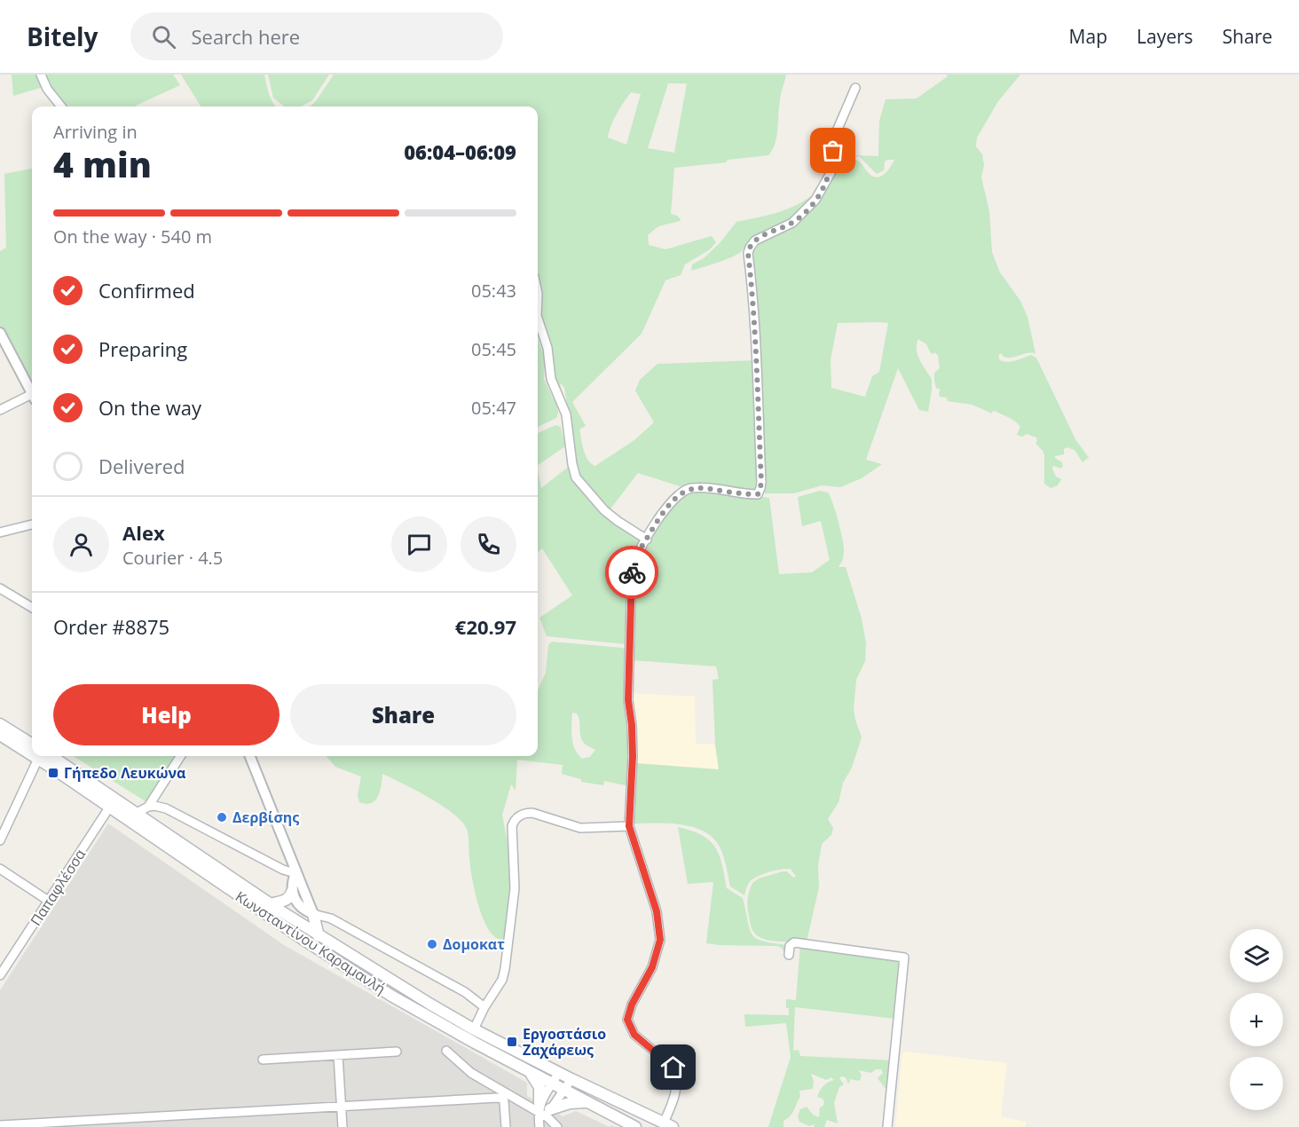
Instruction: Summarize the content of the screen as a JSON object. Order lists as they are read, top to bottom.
{
  "streets": {
    "main road": ["Κωνσταντίνου Καραμανλή"],
    "street": ["Παπαφλέσσα"]
  },
  "crossings": [
    ["Παπαφλέσσα", "Κωνσταντίνου Καραμανλή"]
  ],
  "places": {
    "transit": ["Γήπεδο Λευκώνα", "Εργοστάσιο Ζαχάρεως"],
    "other": ["Δερβίσης", "Δομοκατ"]
  },
  "page": {
    "header": "Bitely",
    "search": "Search here",
    "nav": ["Map", "Layers", "Share"],
    "heading": ["4 min", "Arriving in", "06:04–06:09"],
    "panel": [
      "Alex",
      "Courier · 4.5",
      "Order #8875",
      "€20.97"
    ],
    "bar": "On the way · 540 m",
    "list": [
      ["Confirmed", "05:43"],
      ["Preparing", "05:45"],
      ["On the way", "05:47"],
      "Delivered"
    ],
    "buttons": ["Help", "Share"],
    "map_buttons": ["+", "−"]
  }
}
